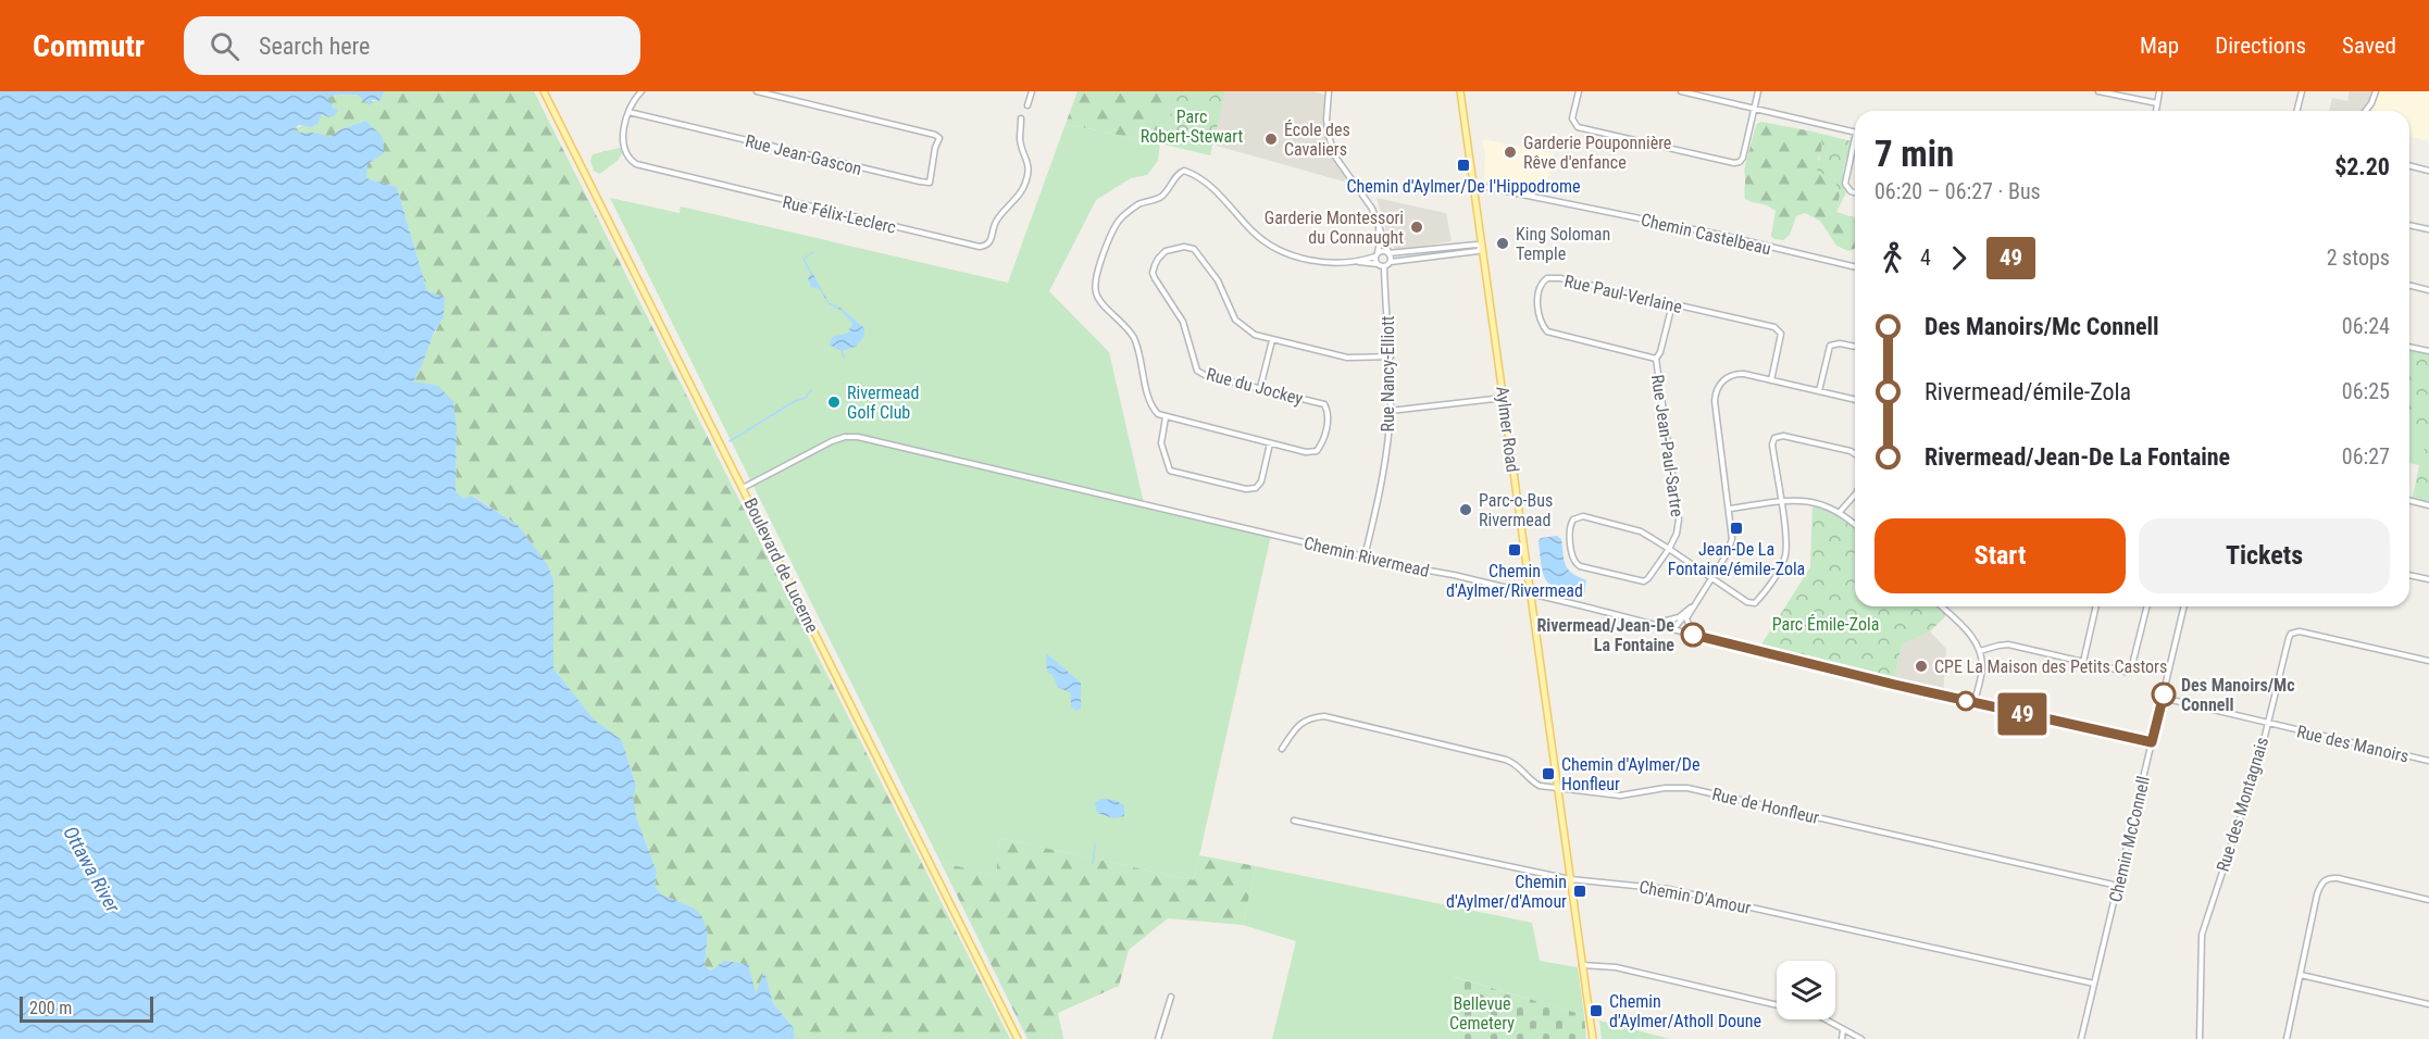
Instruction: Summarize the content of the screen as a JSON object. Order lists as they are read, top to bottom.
{
  "streets": {
    "main road": ["Aylmer Road", "Boulevard de Lucerne"],
    "street": [
      "Rue Jean-Gascon",
      "Rue Félix-Leclerc",
      "Chemin Castelbeau",
      "Rue Paul-Verlaine",
      "Rue Nancy-Elliott",
      "Rue du Jockey",
      "Rue Jean-Paul-Sartre",
      "Chemin Rivermead",
      "Rue des Manoirs",
      "Rue des Montagnais",
      "Rue de Honfleur",
      "Chemin McConnell",
      "Chemin D'Amour"
    ]
  },
  "crossings": [
    ["Rue Jean-Gascon", "Rue Félix-Leclerc"],
    ["Chemin Castelbeau", "Aylmer Road"],
    ["Rue Paul-Verlaine", "Rue Jean-Paul-Sartre"],
    ["Rue Nancy-Elliott", "Rue du Jockey"],
    ["Rue Nancy-Elliott", "Chemin Rivermead"],
    ["Aylmer Road", "Chemin Rivermead"],
    ["Aylmer Road", "Rue de Honfleur"],
    ["Aylmer Road", "Chemin D'Amour"],
    ["Chemin Rivermead", "Boulevard de Lucerne"],
    ["Chemin Rivermead", "Chemin McConnell"],
    ["Rue des Manoirs", "Rue des Montagnais"],
    ["Rue des Manoirs", "Chemin McConnell"],
    ["Rue de Honfleur", "Chemin McConnell"],
    ["Chemin McConnell", "Chemin D'Amour"]
  ],
  "water": ["Ottawa River"],
  "parks": ["Parc Robert-Stewart", "Parc Émile-Zola", "Bellevue Cemetery"],
  "places": {
    "other": [
      "École des Cavaliers",
      "Garderie Pouponnière Rêve d'enfance",
      "Garderie Montessori du Connaught",
      "King Soloman Temple",
      "Rivermead Golf Club",
      "Parc-o-Bus Rivermead",
      "Rivermead/Jean-De La Fontaine",
      "CPE La Maison des Petits Castors",
      "Des Manoirs/Mc Connell"
    ],
    "transit": [
      "Chemin d'Aylmer/De l'Hippodrome",
      "Jean-De La Fontaine/émile-Zola",
      "Chemin d'Aylmer/Rivermead",
      "Chemin d'Aylmer/De Honfleur",
      "Chemin d'Aylmer/d'Amour",
      "Chemin d'Aylmer/Atholl Doune"
    ]
  },
  "lines": ["bus line 49"],
  "scale_bar": "200 m",
  "page": {
    "header": "Commutr",
    "search": "Search here",
    "nav": ["Map", "Directions", "Saved"],
    "on_map": "49",
    "heading": ["7 min", "06:20 – 06:27 · Bus", "$2.20"],
    "legs": ["4", "49", "2 stops"],
    "list": [
      {
        "name": "Des Manoirs/Mc Connell",
        "value": "06:24"
      },
      {
        "name": "Rivermead/émile-Zola",
        "value": "06:25"
      },
      {
        "name": "Rivermead/Jean-De La Fontaine",
        "value": "06:27"
      }
    ],
    "buttons": ["Start", "Tickets"],
    "scale": "200 m"
  }
}
